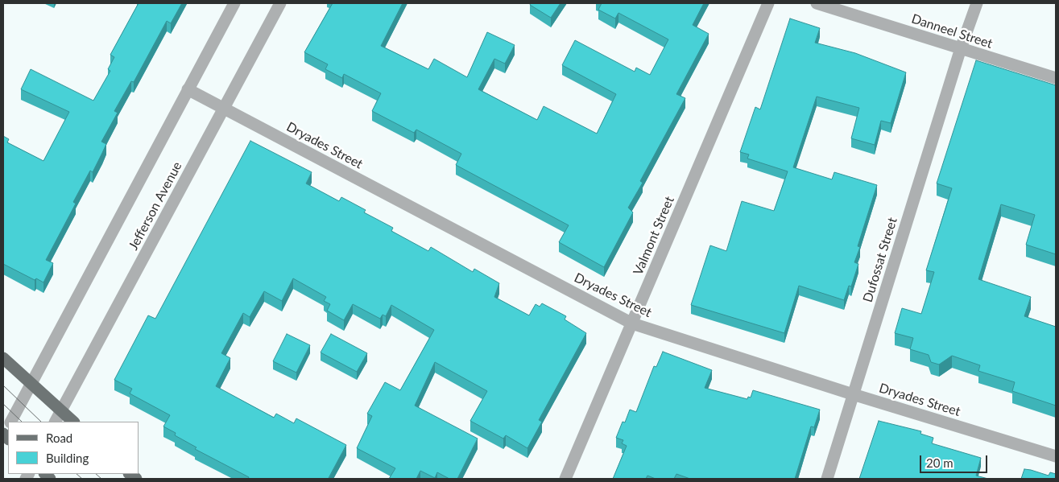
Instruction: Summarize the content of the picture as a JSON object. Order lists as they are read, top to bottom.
{
  "streets": {
    "street": [
      "Danneel Street",
      "Dryades Street",
      "Jefferson Avenue",
      "Valmont Street",
      "Dufossat Street"
    ]
  },
  "crossings": [
    ["Danneel Street", "Dufossat Street"],
    ["Dryades Street", "Jefferson Avenue"],
    ["Dryades Street", "Valmont Street"],
    ["Dryades Street", "Dufossat Street"]
  ],
  "legend": ["Road", "Building"],
  "scale_bar": "20 m"
}
